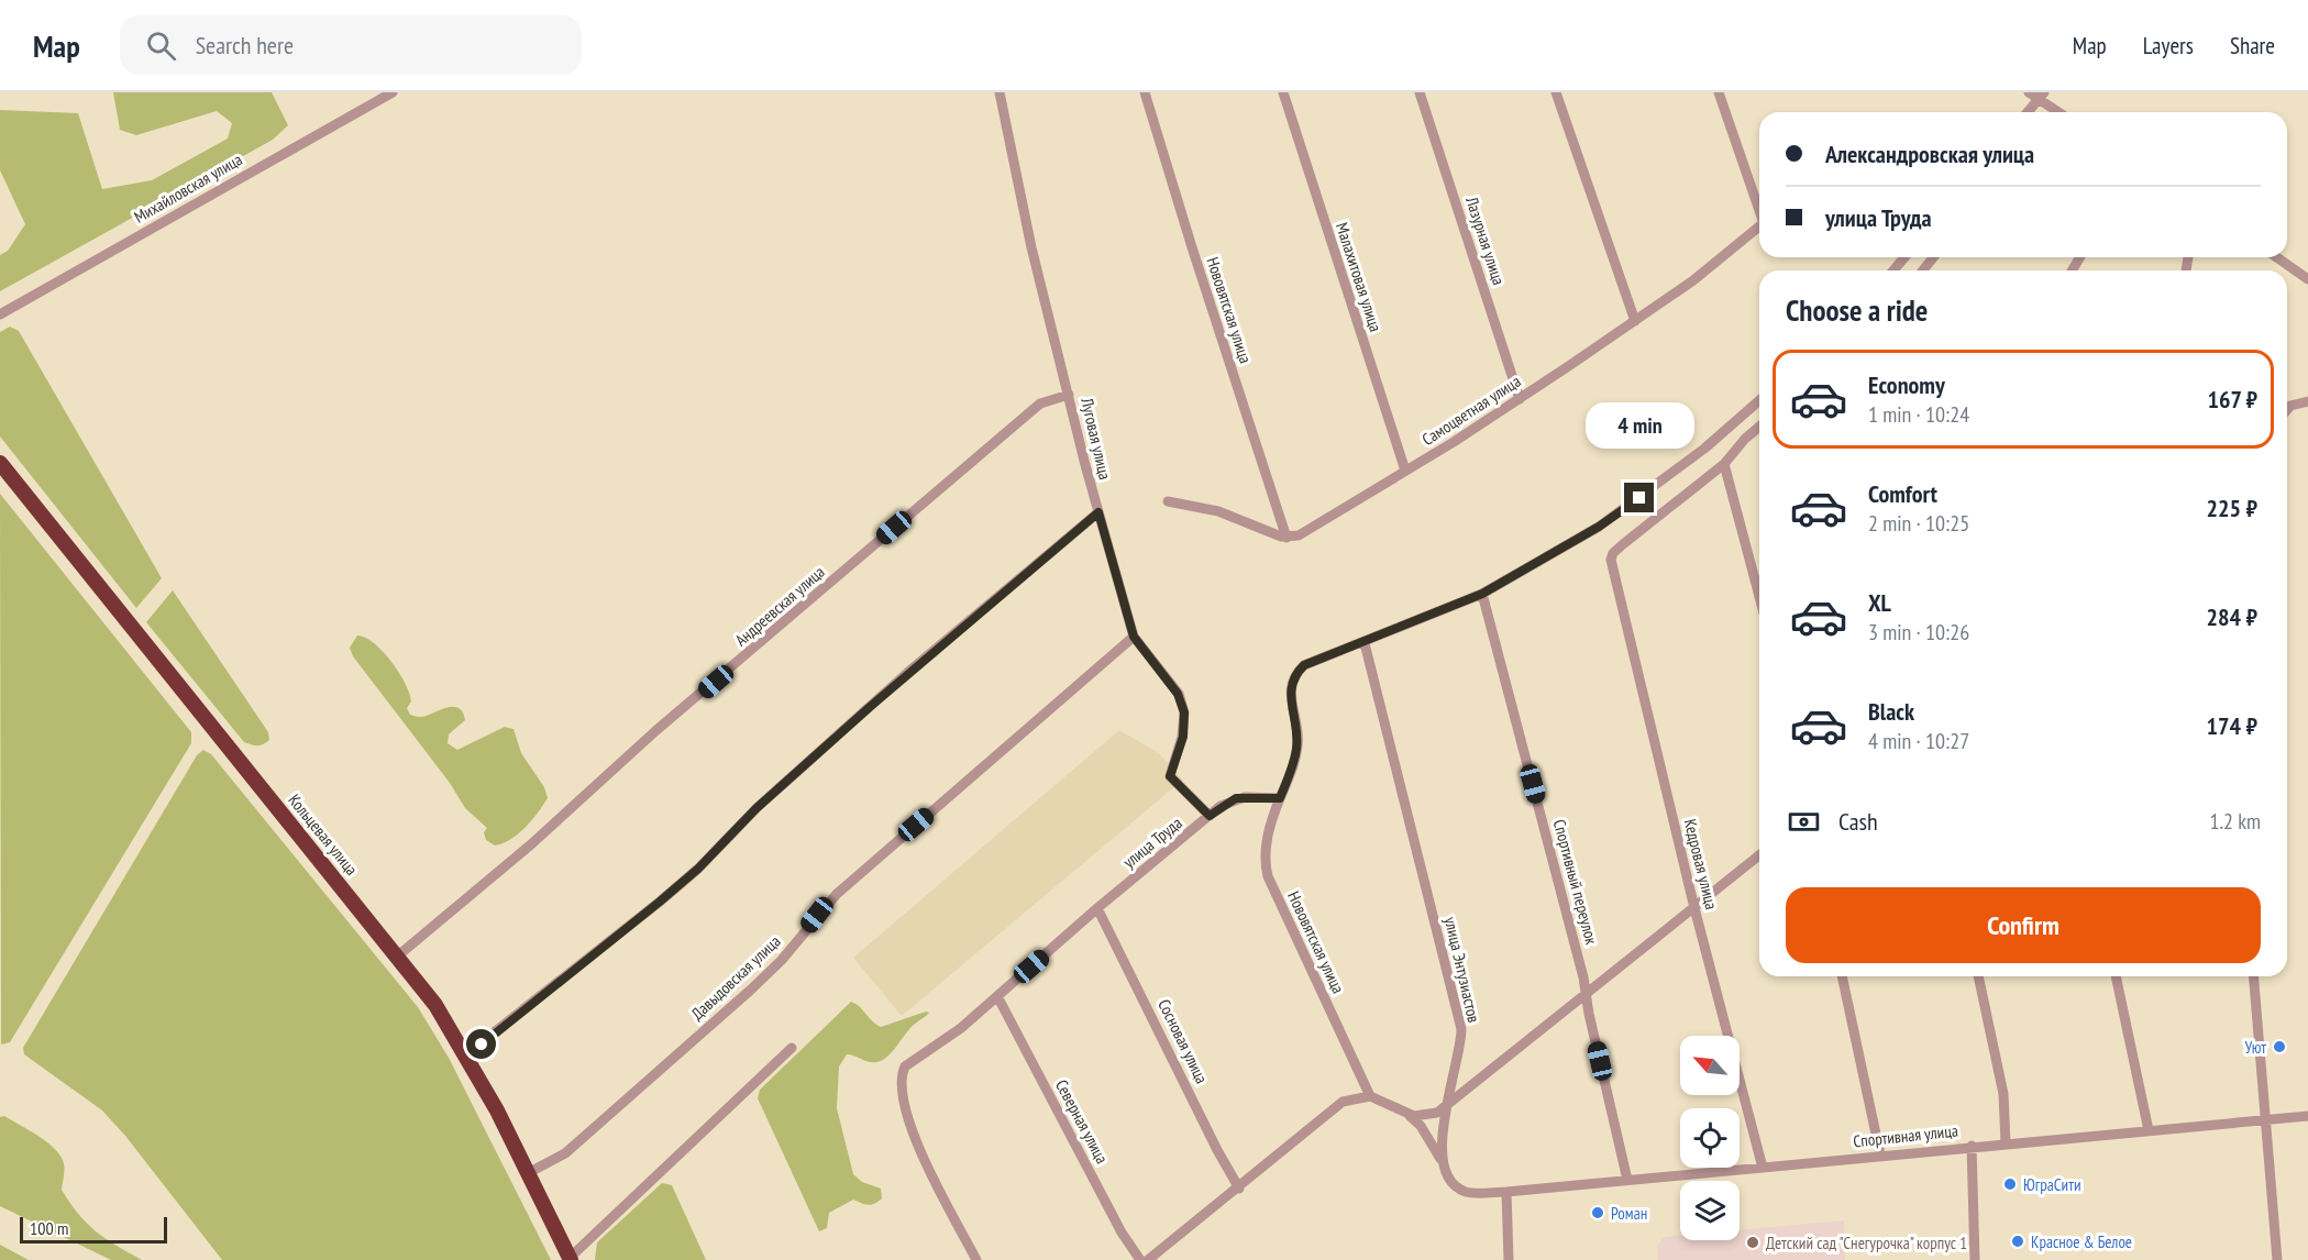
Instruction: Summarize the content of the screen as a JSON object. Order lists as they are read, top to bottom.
{
  "streets": {
    "highway": ["Кольцевая улица"],
    "street": [
      "Михайловская улица",
      "Лазурная улица",
      "Малахитовая улица",
      "Нововятская улица",
      "Самоцветная улица",
      "Луговая улица",
      "Андреевская улица",
      "улица Труда",
      "Кедровая улица",
      "Спортивный переулок",
      "улица Энтузиастов",
      "Давыдовская улица",
      "Сосновая улица",
      "Северная улица",
      "Спортивная улица"
    ]
  },
  "crossings": [
    ["Лазурная улица", "Самоцветная улица"],
    ["Малахитовая улица", "Самоцветная улица"],
    ["Нововятская улица", "Самоцветная улица"],
    ["Нововятская улица", "улица Труда"],
    ["Луговая улица", "Андреевская улица"],
    ["Луговая улица", "улица Труда"],
    ["Луговая улица", "Давыдовская улица"],
    ["Андреевская улица", "Кольцевая улица"],
    ["Кольцевая улица", "Давыдовская улица"],
    ["улица Труда", "Сосновая улица"],
    ["улица Труда", "Северная улица"],
    ["Кедровая улица", "Спортивная улица"],
    ["Спортивный переулок", "Спортивная улица"]
  ],
  "places": [
    "Уют",
    "ЮграСити",
    "Роман",
    "Красное & Белое",
    "Детский сад \"Снегурочка\" корпус 1"
  ],
  "scale_bar": "100 m",
  "north": "top left",
  "page": {
    "header": "Map",
    "search": "Search here",
    "nav": ["Map", "Layers", "Share"],
    "banner": ["Александровская улица", "улица Труда"],
    "heading": "Choose a ride",
    "list": [
      {
        "name": "Economy",
        "note": "1 min · 10:24",
        "value": "167 ₽"
      },
      {
        "name": "Comfort",
        "note": "2 min · 10:25",
        "value": "225 ₽"
      },
      {
        "name": "XL",
        "note": "3 min · 10:26",
        "value": "284 ₽"
      },
      {
        "name": "Black",
        "note": "4 min · 10:27",
        "value": "174 ₽"
      }
    ],
    "bubble": "4 min",
    "pay": ["Cash", "1.2 km"],
    "buttons": "Confirm",
    "scale": "100 m"
  }
}
